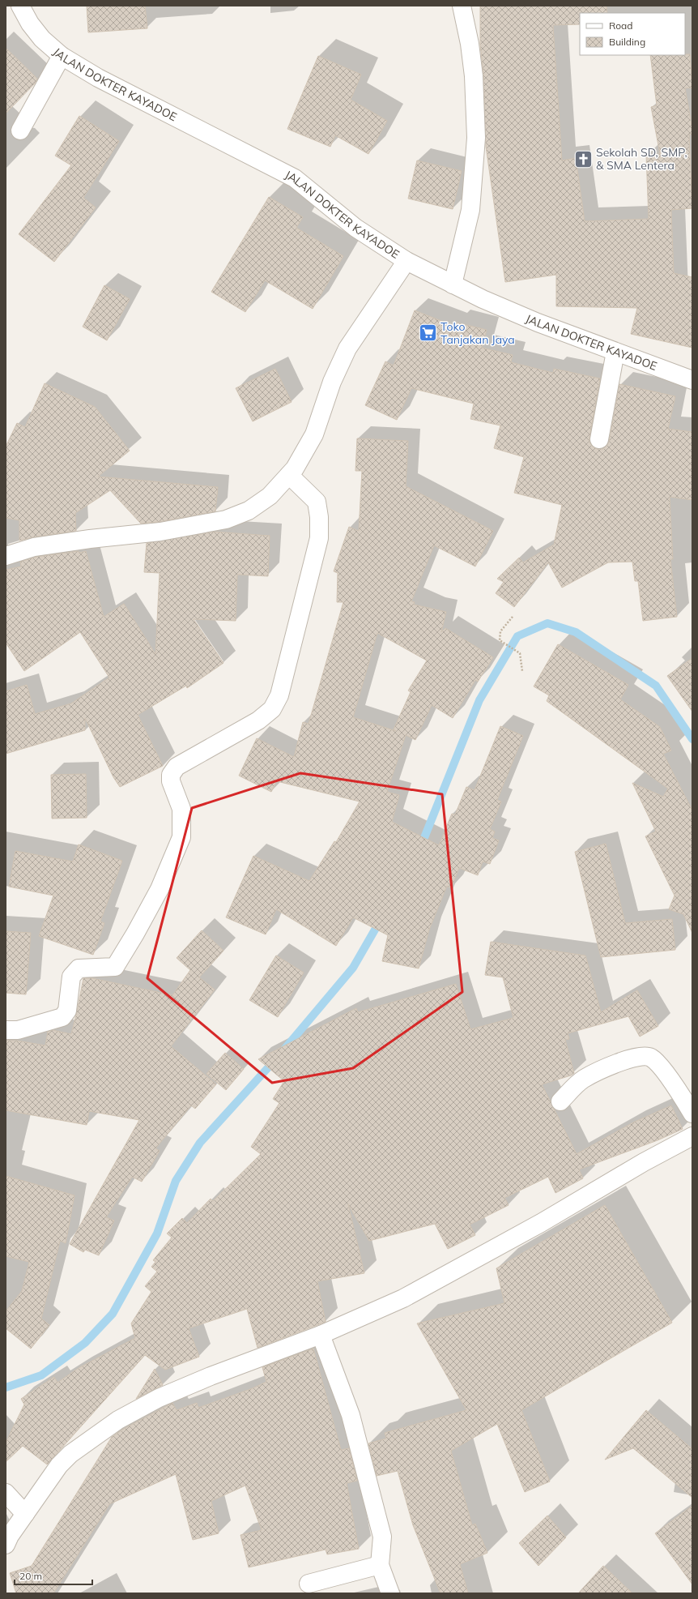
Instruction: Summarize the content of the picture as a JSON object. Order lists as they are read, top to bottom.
{
  "streets": {
    "street": ["JALAN DOKTER KAYADOE"]
  },
  "places": {
    "church": ["Sekolah SD, SMP, & SMA Lentera"],
    "supermarket": ["Toko Tanjakan Jaya"]
  },
  "legend": ["Road", "Building"],
  "scale_bar": "20 m"
}
